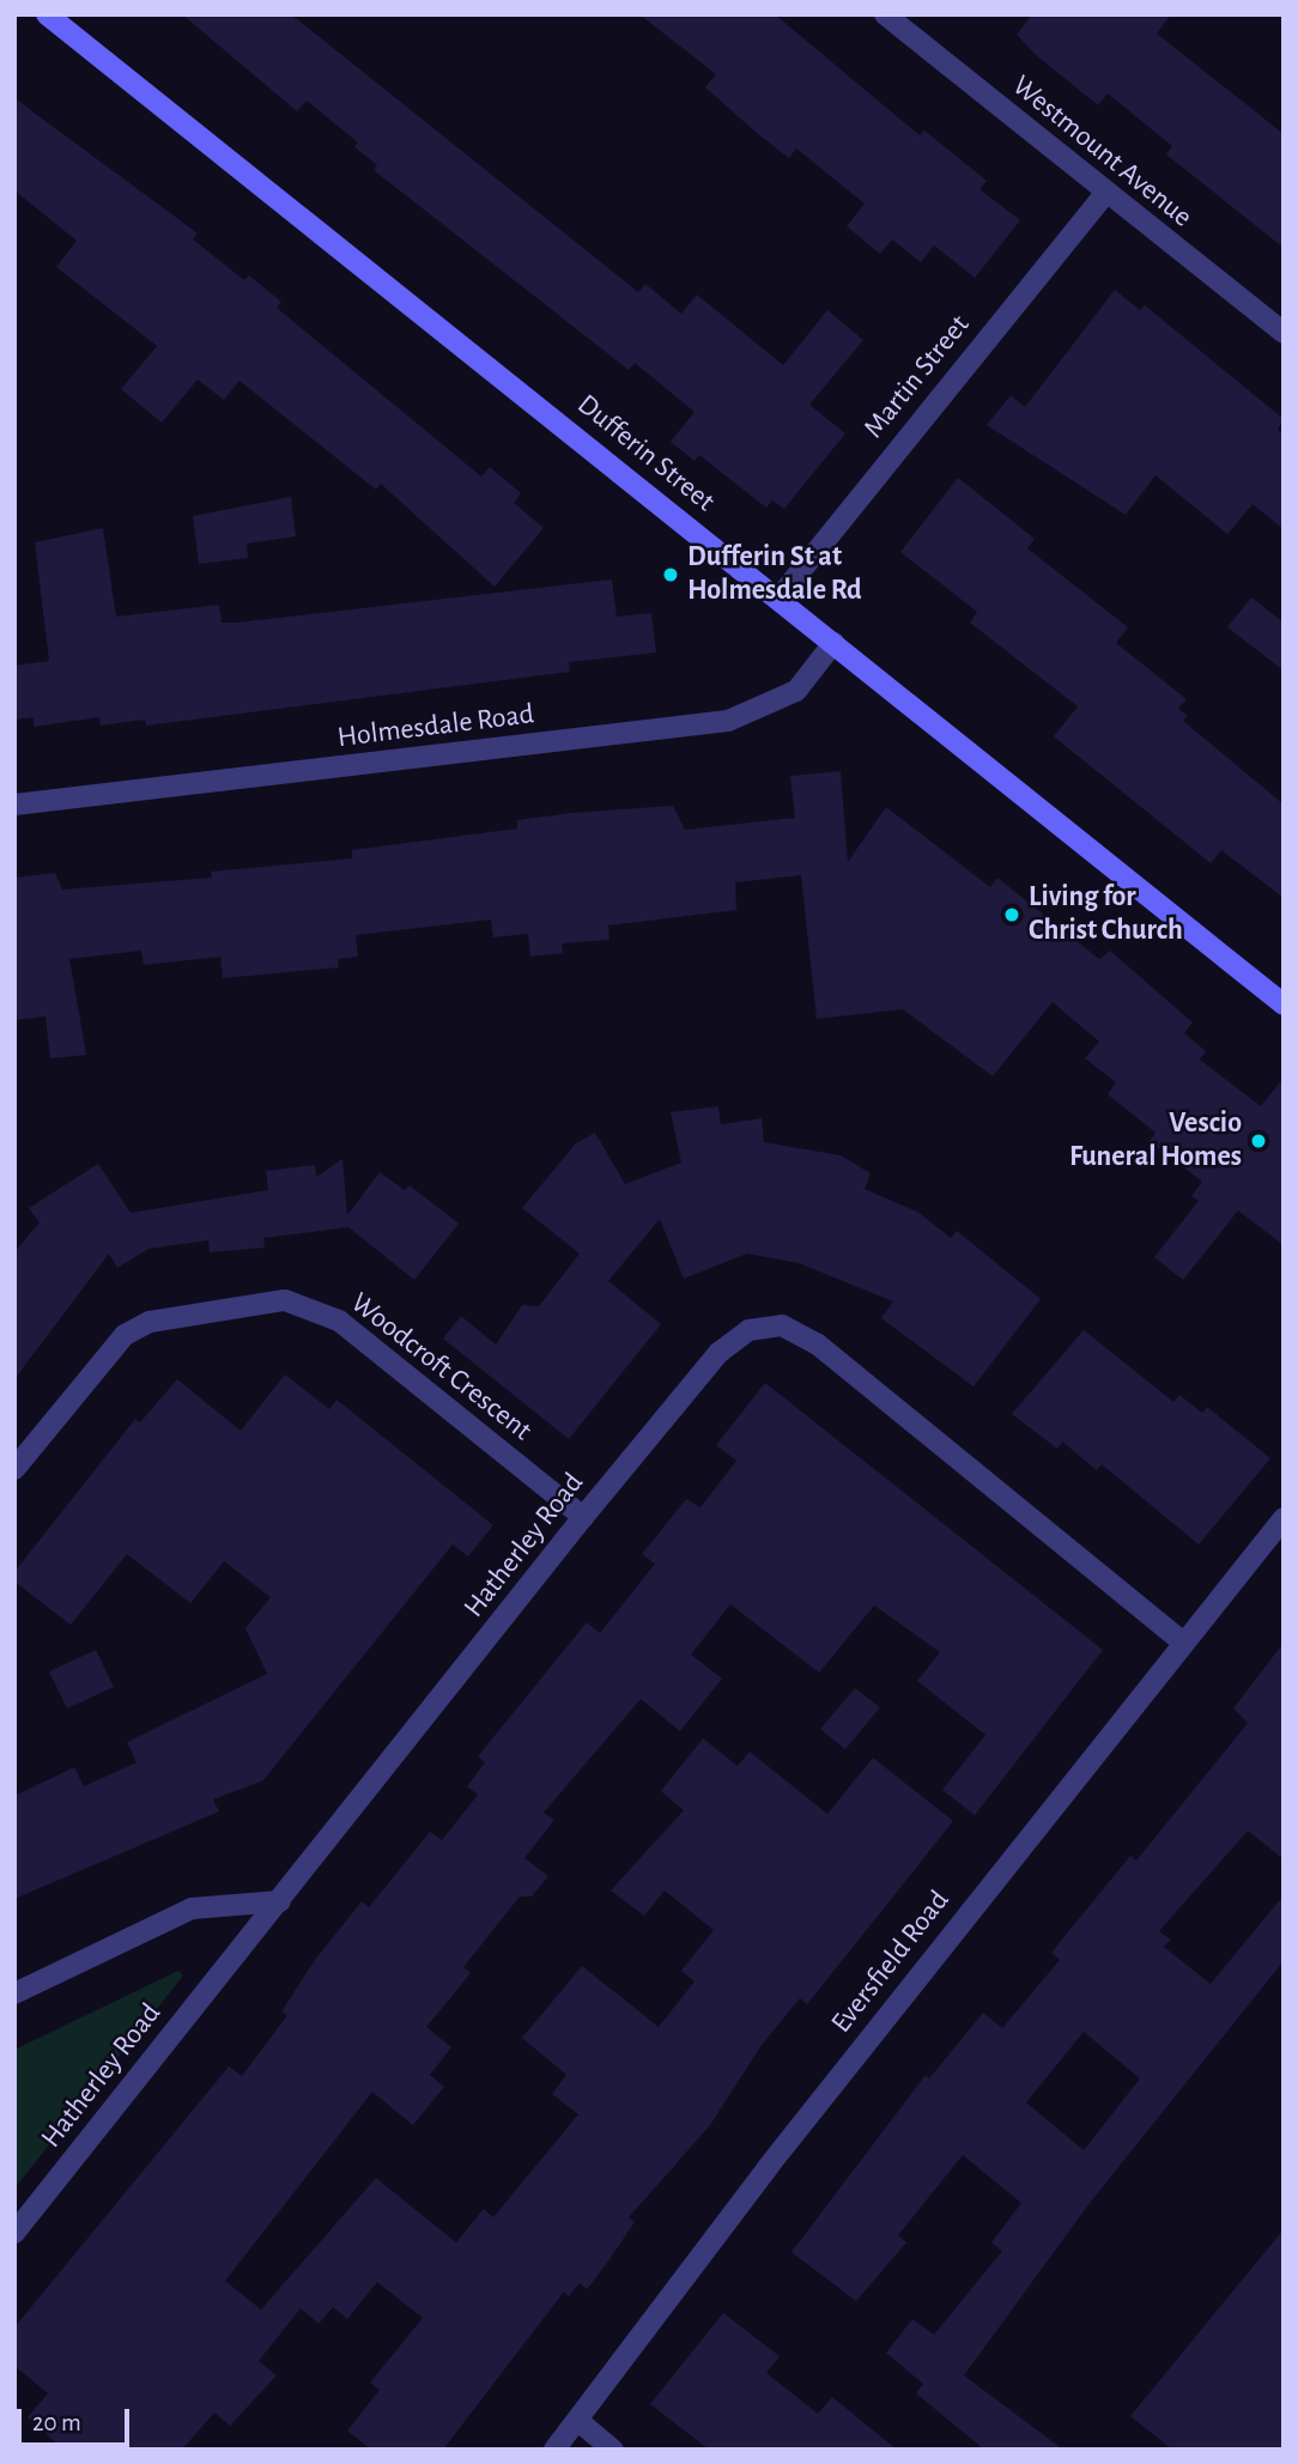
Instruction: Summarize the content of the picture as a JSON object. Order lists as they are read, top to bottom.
{
  "streets": {
    "main road": ["Dufferin Street"],
    "street": [
      "Westmount Avenue",
      "Martin Street",
      "Holmesdale Road",
      "Woodcroft Crescent",
      "Hatherley Road",
      "Eversfield Road"
    ]
  },
  "crossings": [
    ["Westmount Avenue", "Martin Street"],
    ["Martin Street", "Dufferin Street"],
    ["Dufferin Street", "Holmesdale Road"],
    ["Woodcroft Crescent", "Hatherley Road"],
    ["Hatherley Road", "Eversfield Road"]
  ],
  "places": ["Dufferin St at Holmesdale Rd", "Living for Christ Church", "Vescio Funeral Homes"],
  "scale_bar": "20 m"
}
